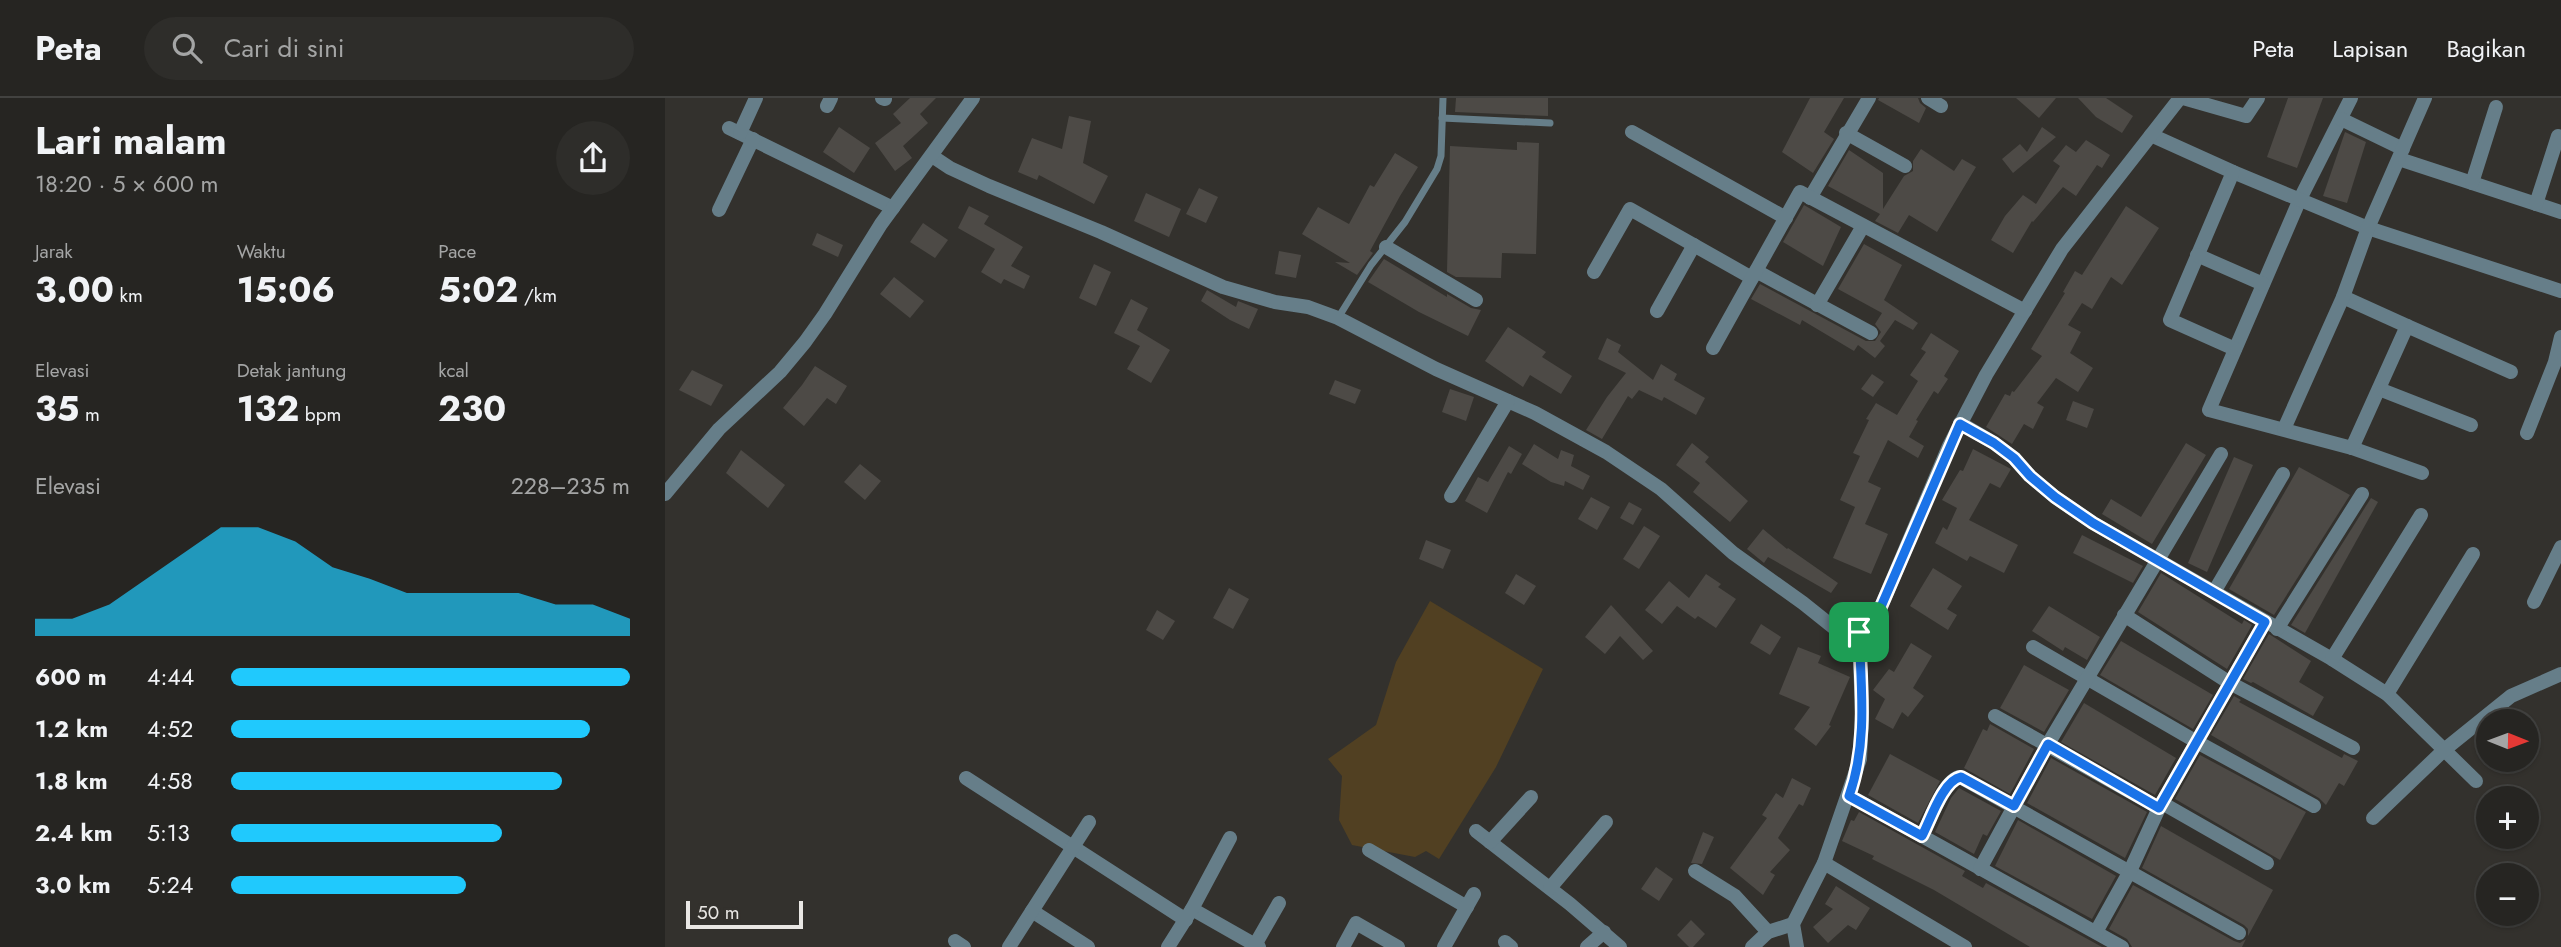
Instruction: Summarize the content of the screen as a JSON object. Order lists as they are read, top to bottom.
{
  "scale_bar": "50 m",
  "north": "right",
  "page": {
    "header": "Peta",
    "search": "Cari di sini",
    "nav": ["Peta", "Lapisan", "Bagikan"],
    "heading": ["Lari malam", "18:20 · 5 × 600 m"],
    "stats": [
      ["Jarak", "3.00 km"],
      ["Waktu", "15:06"],
      ["Pace", "5:02 /km"],
      ["Elevasi", "35 m"],
      ["Detak jantung", "132 bpm"],
      ["kcal", "230"]
    ],
    "chart": ["Elevasi", "228–235 m"],
    "list": [
      {
        "name": "600 m",
        "note": "4:44"
      },
      {
        "name": "1.2 km",
        "note": "4:52"
      },
      {
        "name": "1.8 km",
        "note": "4:58"
      },
      {
        "name": "2.4 km",
        "note": "5:13"
      },
      {
        "name": "3.0 km",
        "note": "5:24"
      }
    ],
    "map_buttons": ["+", "−"],
    "scale": "50 m"
  }
}
